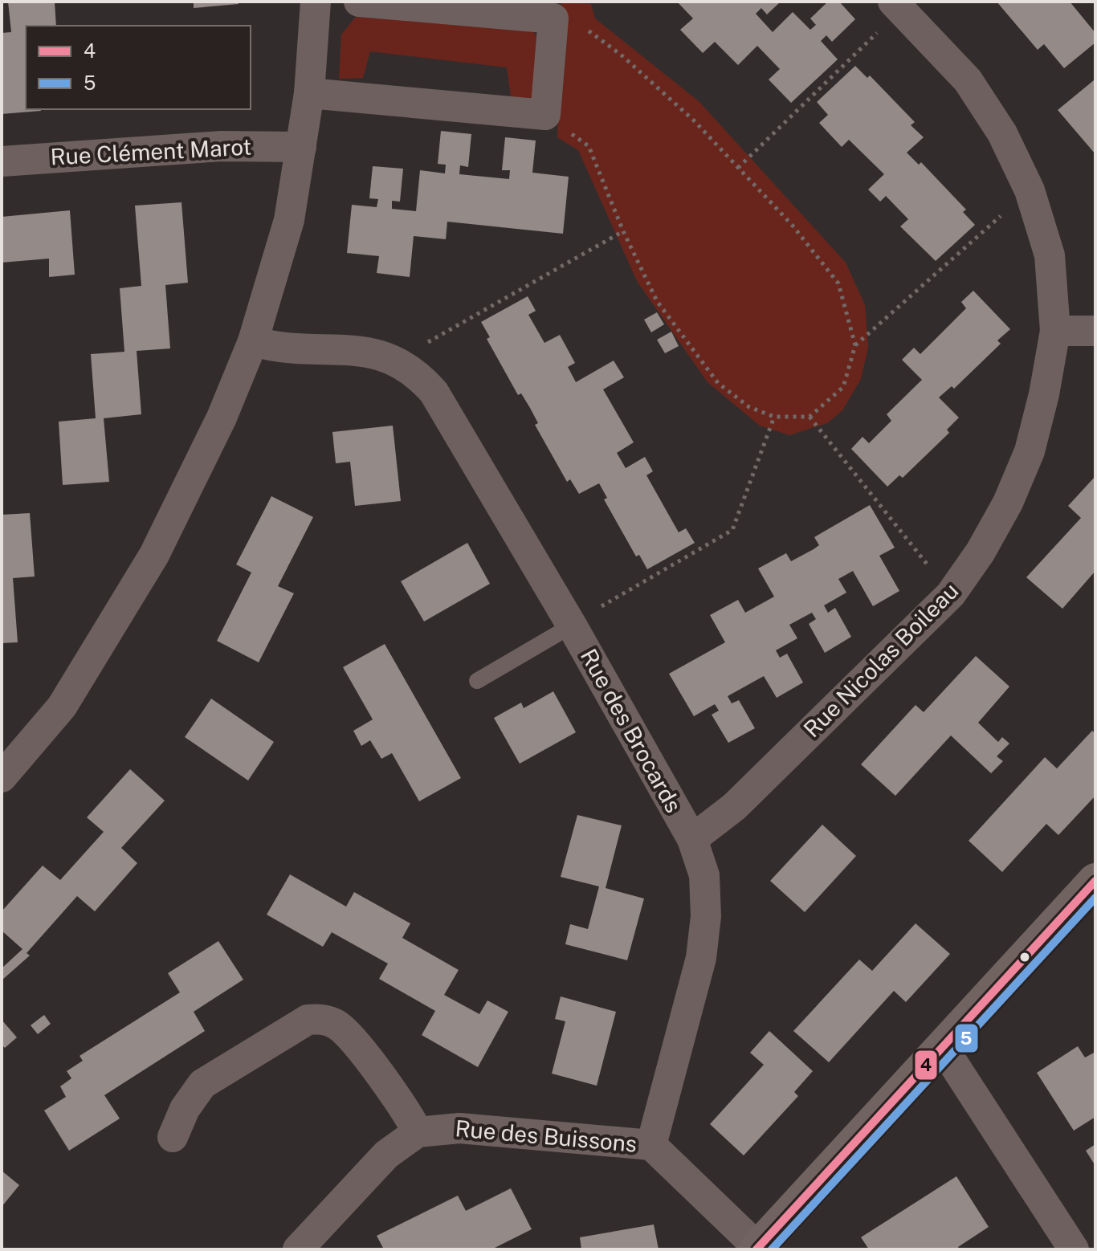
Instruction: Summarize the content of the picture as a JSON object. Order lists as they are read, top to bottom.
{
  "streets": {
    "street": [
      "Rue Clément Marot",
      "Rue Nicolas Boileau",
      "Rue des Brocards",
      "Rue des Buissons"
    ]
  },
  "crossings": [
    ["Rue Nicolas Boileau", "Rue des Brocards"],
    ["Rue des Brocards", "Rue des Buissons"]
  ],
  "lines": ["transit line 4", "transit line 5"],
  "legend": ["4", "5"]
}
